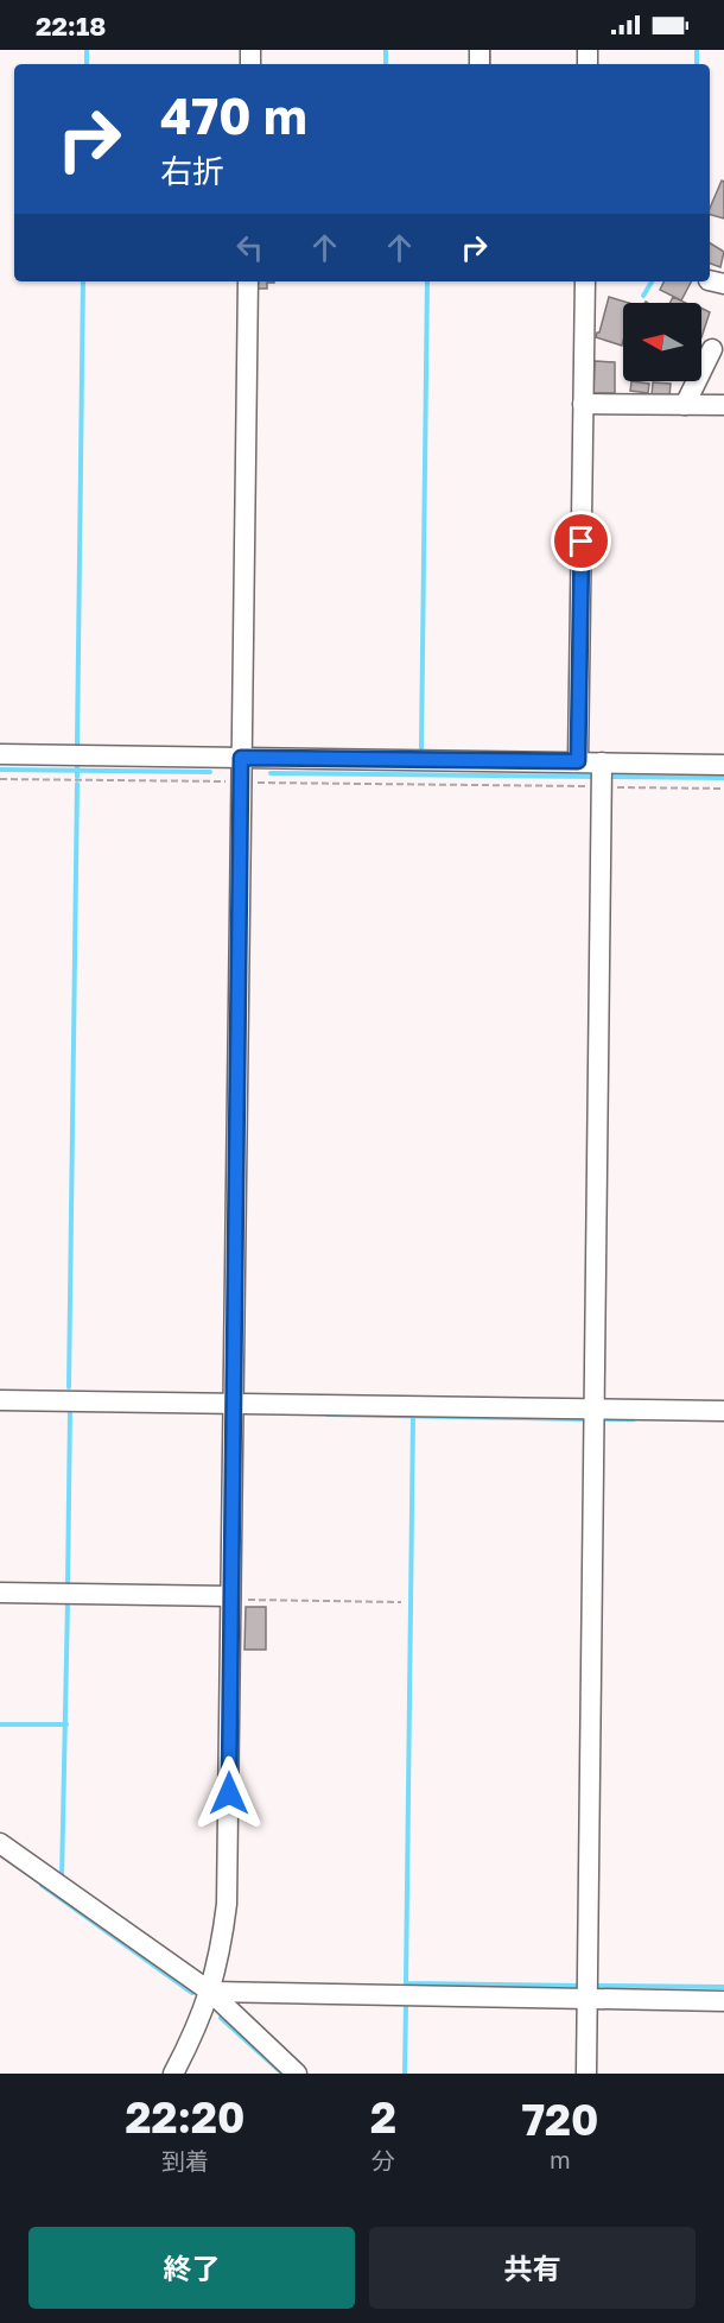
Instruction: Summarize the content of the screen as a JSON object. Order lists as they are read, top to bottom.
{
  "north": "left",
  "page": {
    "status": "22:18",
    "turn": ["470 m", "右折"],
    "eta": [
      "22:20",
      "到着",
      "2",
      "分",
      "720",
      "m"
    ],
    "buttons": ["終了", "共有"]
  }
}
